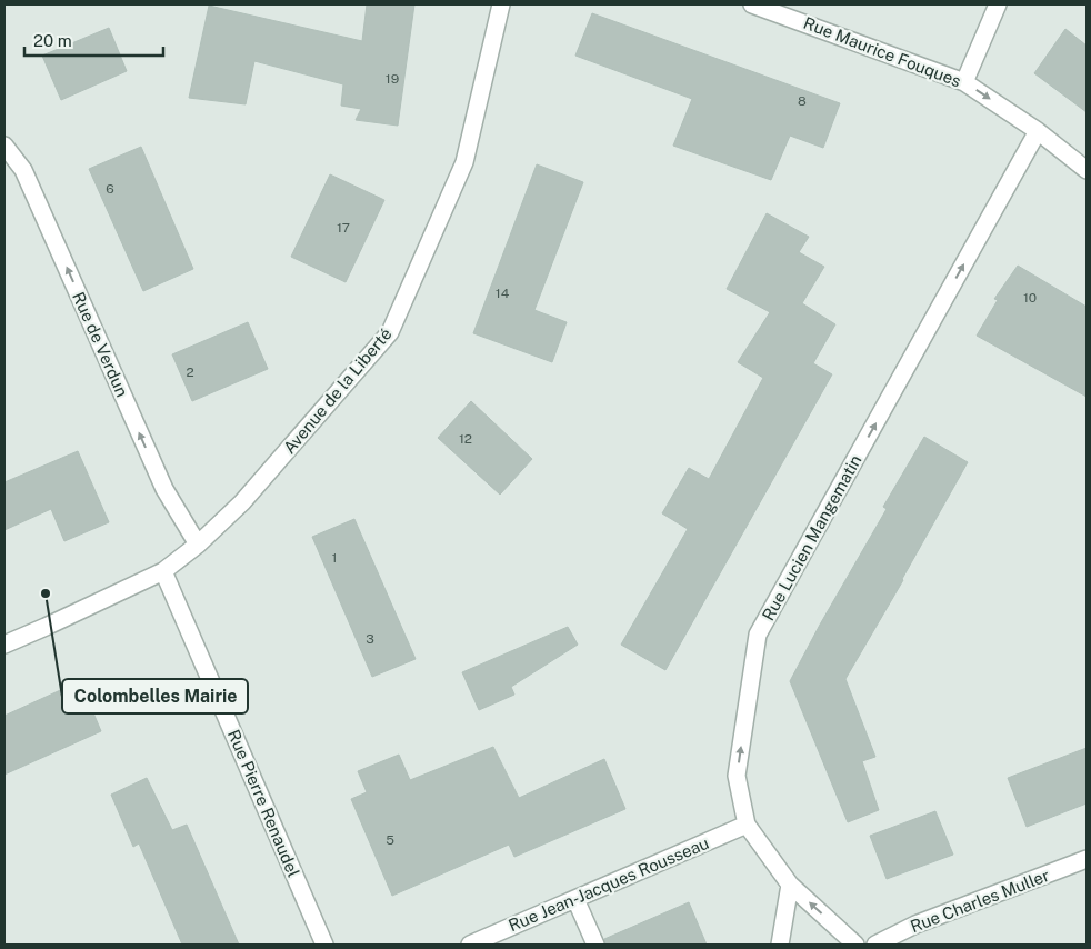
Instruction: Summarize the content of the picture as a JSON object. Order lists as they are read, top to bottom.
{
  "streets": {
    "street": [
      "Rue Maurice Fouques",
      "Rue de Verdun",
      "Avenue de la Liberté",
      "Rue Lucien Mangematin",
      "Rue Pierre Renaudel",
      "Rue Jean-Jacques Rousseau",
      "Rue Charles Muller"
    ]
  },
  "crossings": [
    ["Rue Maurice Fouques", "Rue Lucien Mangematin"],
    ["Rue de Verdun", "Avenue de la Liberté"],
    ["Avenue de la Liberté", "Rue Pierre Renaudel"],
    ["Rue Lucien Mangematin", "Rue Jean-Jacques Rousseau"]
  ],
  "one_way": ["Rue de Verdun", "Rue Lucien Mangematin"],
  "places": ["Colombelles Mairie"],
  "house_numbers": [
    "19",
    "8",
    "6",
    "17",
    "14",
    "10",
    "2",
    "12",
    "1",
    "3",
    "5"
  ],
  "scale_bar": "20 m"
}
